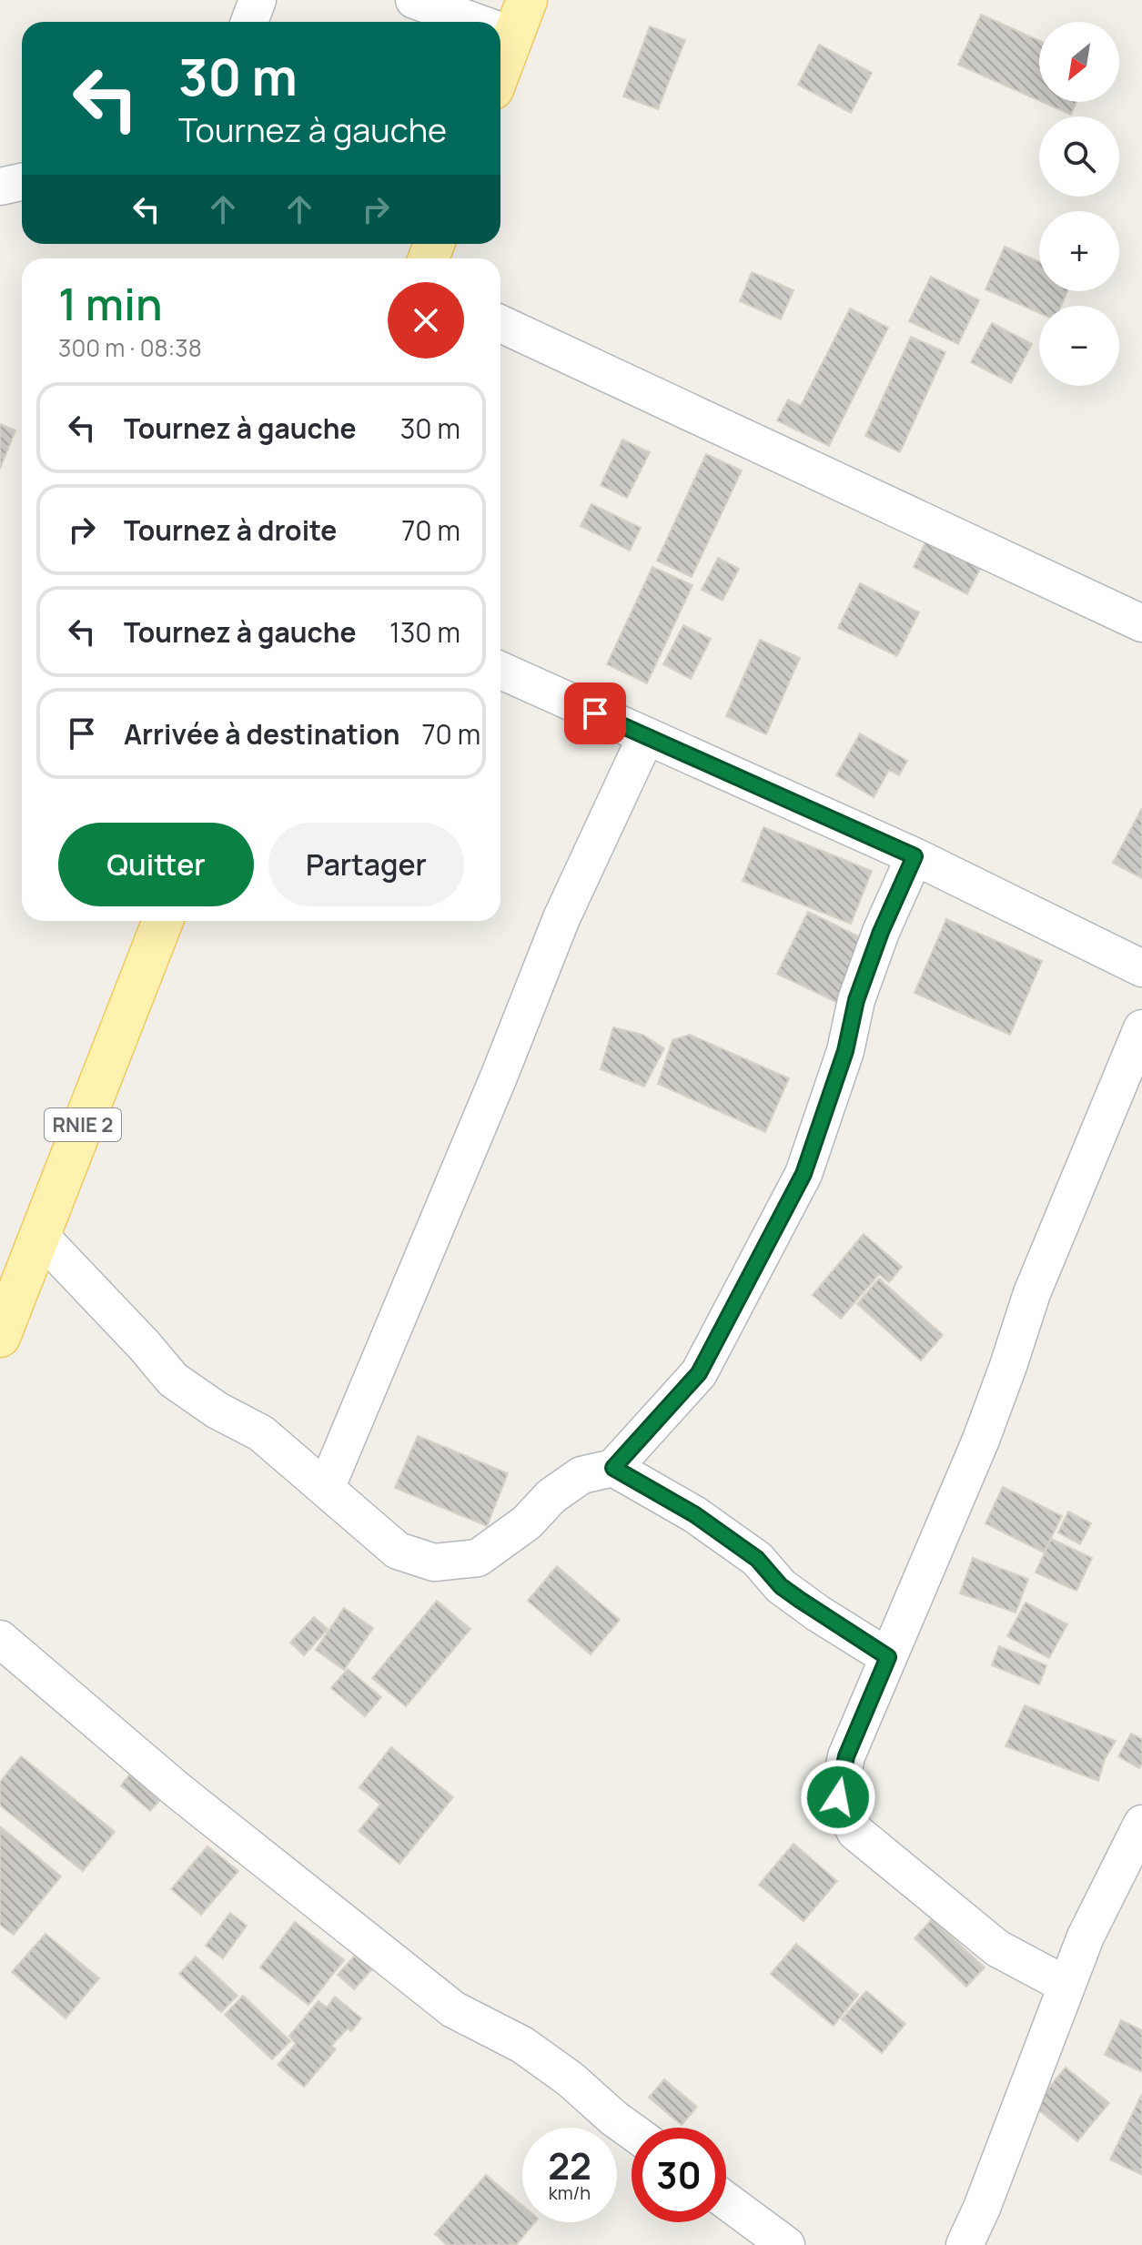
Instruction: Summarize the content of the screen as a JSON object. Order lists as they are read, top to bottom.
{
  "streets": {
    "main road": ["RNIE 2"]
  },
  "north": "bottom left",
  "page": {
    "map_buttons": ["+", "−"],
    "turn": ["30 m", "Tournez à gauche"],
    "heading": ["1 min", "300 m · 08:38"],
    "list": [
      {
        "name": "Tournez à gauche",
        "value": "30 m"
      },
      {
        "name": "Tournez à droite",
        "value": "70 m"
      },
      {
        "name": "Tournez à gauche",
        "value": "130 m"
      },
      {
        "name": "Arrivée à destination",
        "value": "70 m"
      }
    ],
    "buttons": ["Quitter", "Partager"],
    "speed": "22 km/h",
    "limit": "30"
  }
}
